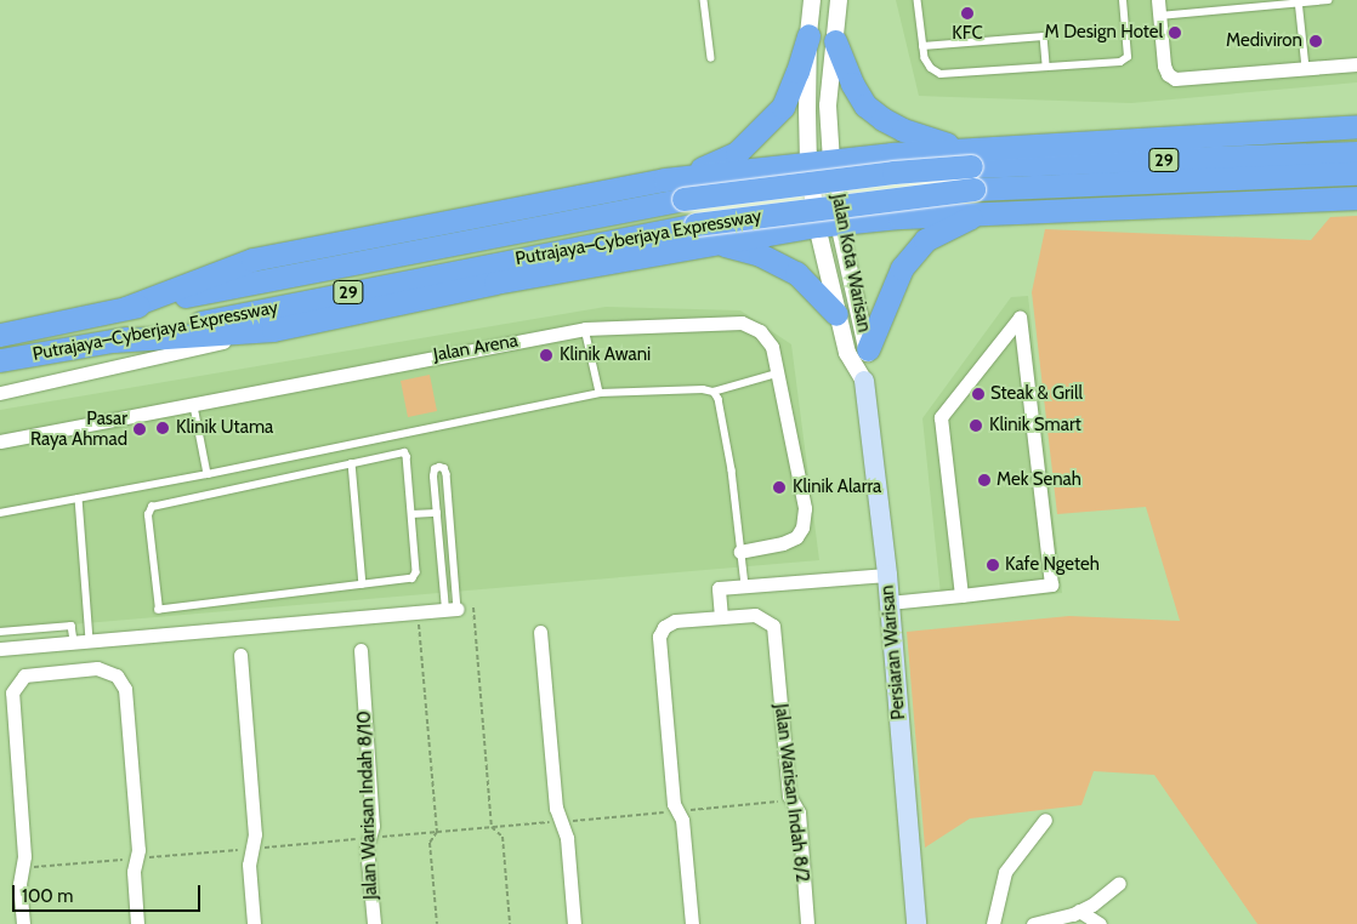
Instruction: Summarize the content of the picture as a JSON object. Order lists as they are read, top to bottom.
{
  "streets": {
    "highway": ["29", "Putrajaya–Cyberjaya Expressway"],
    "main road": ["Persiaran Warisan"],
    "street": [
      "Jalan Kota Warisan",
      "Jalan Arena",
      "Jalan Warisan Indah 8/2",
      "Jalan Warisan Indah 8/10"
    ]
  },
  "crossings": [
    ["Jalan Kota Warisan", "Persiaran Warisan"]
  ],
  "places": [
    "KFC",
    "M Design Hotel",
    "Mediviron",
    "Klinik Awani",
    "Steak & Grill",
    "Klinik Smart",
    "Klinik Utama",
    "Pasar Raya Ahmad",
    "Mek Senah",
    "Klinik Alarra",
    "Kafe Ngeteh"
  ],
  "scale_bar": "100 m"
}
